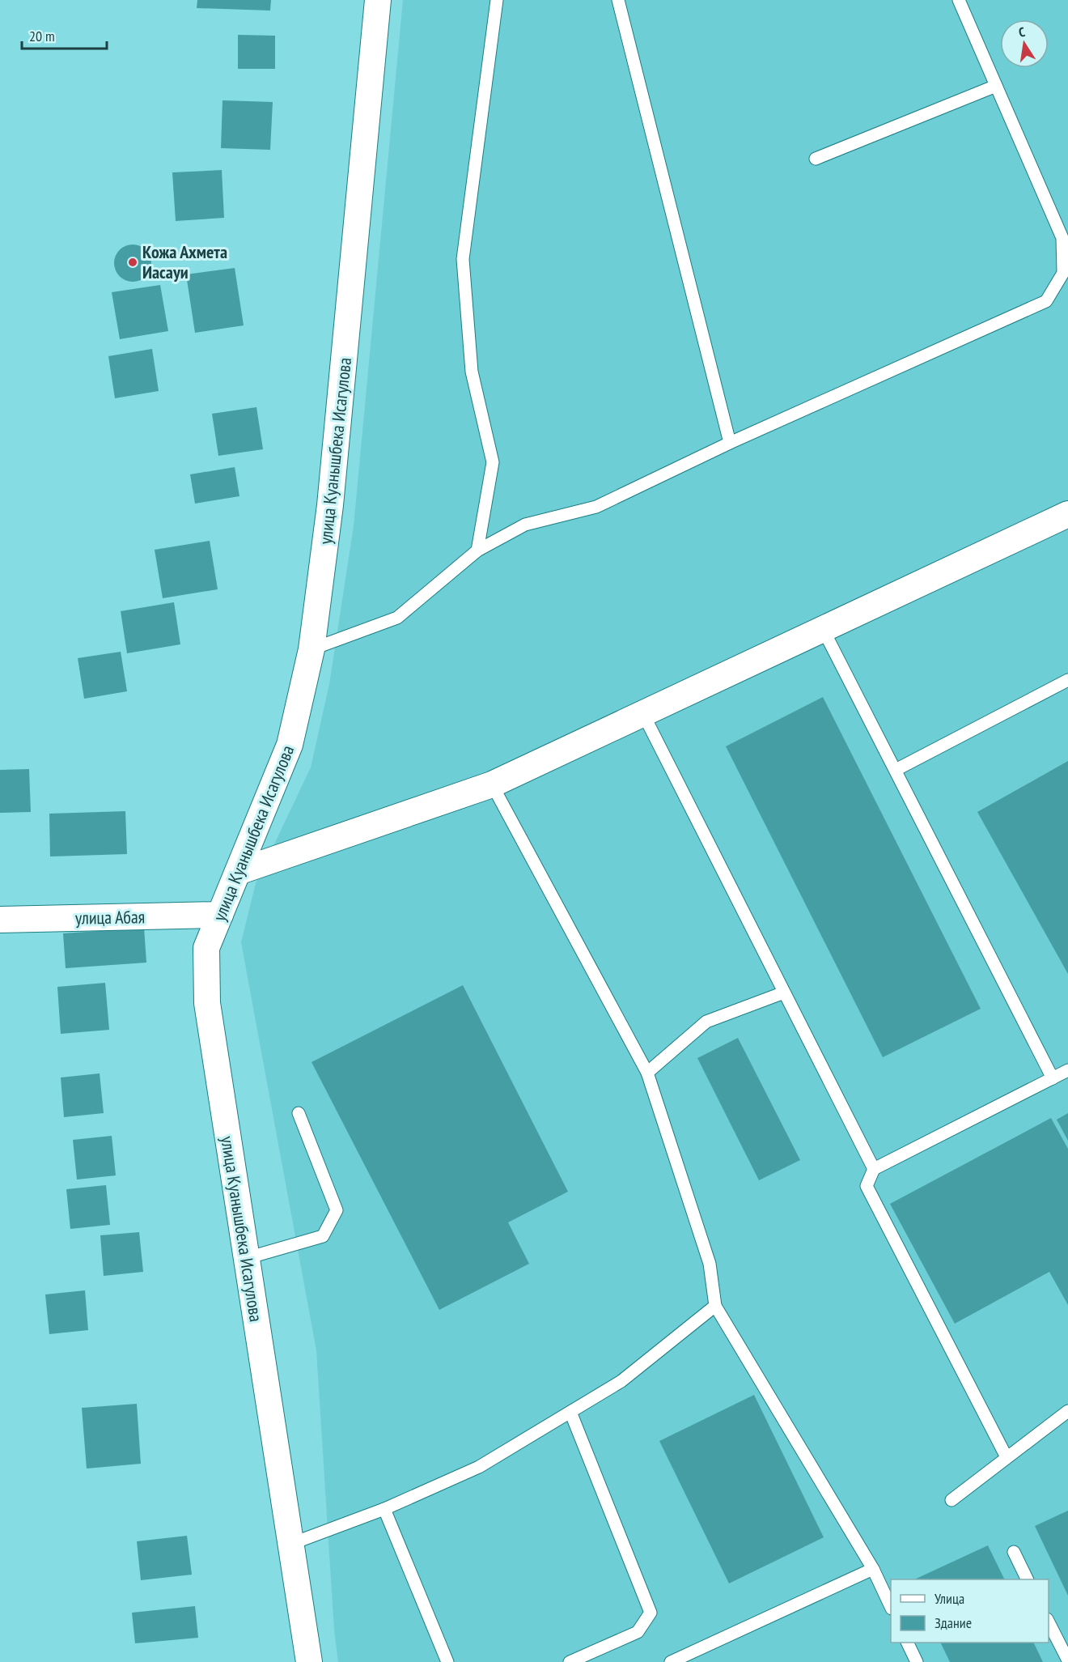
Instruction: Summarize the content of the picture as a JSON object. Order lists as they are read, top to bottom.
{
  "streets": {
    "street": ["улица Куанышбека Исагулова", "улица Абая"]
  },
  "crossings": [
    ["улица Куанышбека Исагулова", "улица Абая"]
  ],
  "places": ["Кожа Ахмета Иасауи"],
  "legend": ["Улица", "Здание"],
  "scale_bar": "20 m",
  "north": "top"
}
